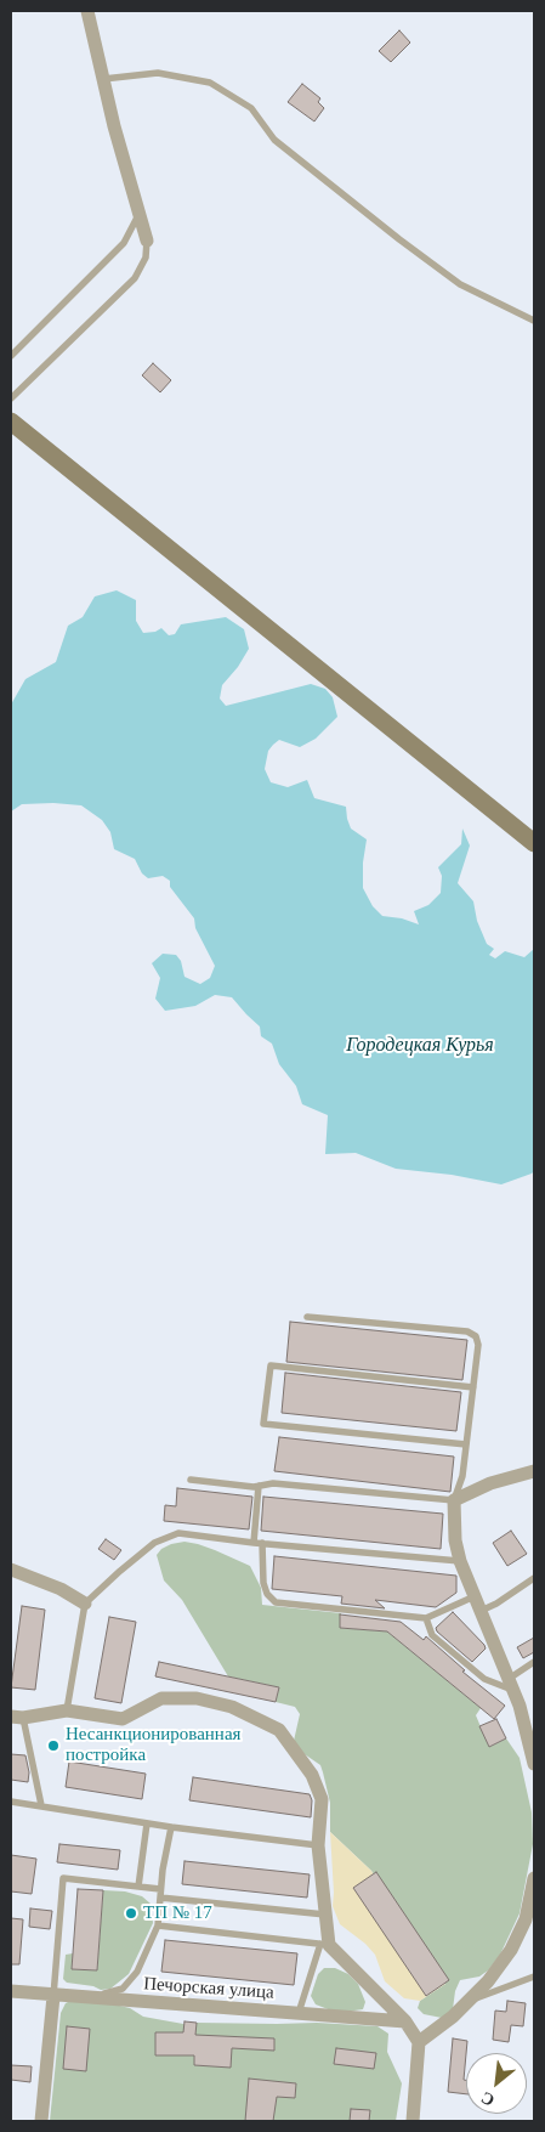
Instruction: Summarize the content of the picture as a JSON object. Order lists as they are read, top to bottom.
{
  "streets": {
    "street": ["Печорская улица"]
  },
  "water": ["Городецкая Курья"],
  "places": ["Несанкционированная постройка", "ТП № 17"],
  "north": "bottom left"
}
